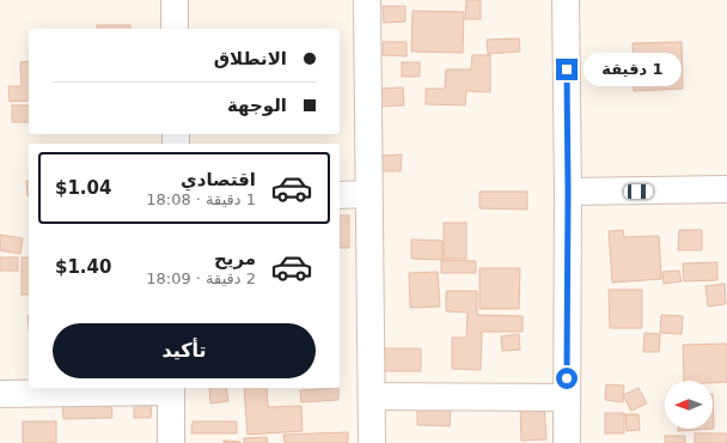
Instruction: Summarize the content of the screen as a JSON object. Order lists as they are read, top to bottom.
{
  "north": "left",
  "page": {
    "banner": ["الانطلاق", "الوجهة"],
    "bubble": "1 دقيقة",
    "list": [
      {
        "name": "اقتصادي",
        "note": "1 دقيقة · 18:08",
        "value": "$1.04"
      },
      {
        "name": "مريح",
        "note": "2 دقيقة · 18:09",
        "value": "$1.40"
      }
    ],
    "buttons": "تأكيد"
  }
}
